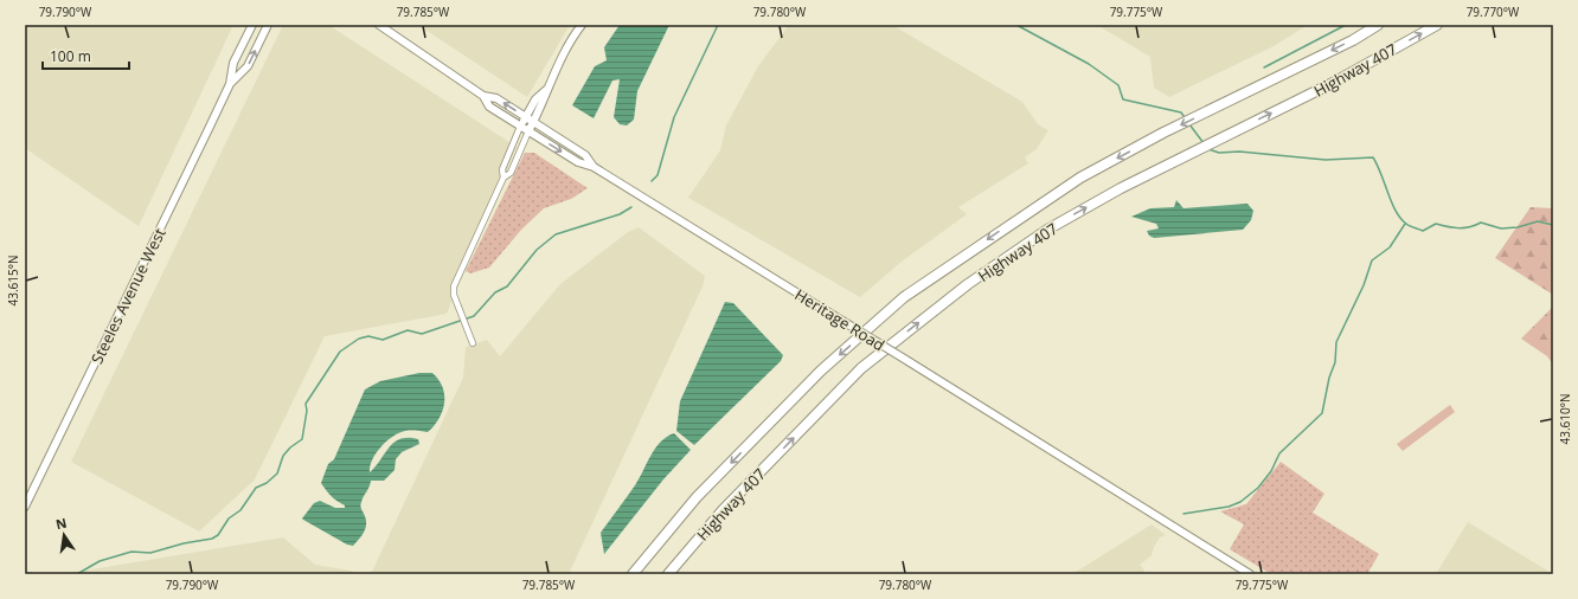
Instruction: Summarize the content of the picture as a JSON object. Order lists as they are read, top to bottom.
{
  "streets": {
    "highway": ["Highway 407"],
    "main road": ["Steeles Avenue West", "Heritage Road"]
  },
  "scale_bar": "100 m",
  "north": "top",
  "coordinates": [
    "79.790°W",
    "79.785°W",
    "79.780°W",
    "79.775°W",
    "79.770°W",
    "43.615°N",
    "43.610°N"
  ]
}
